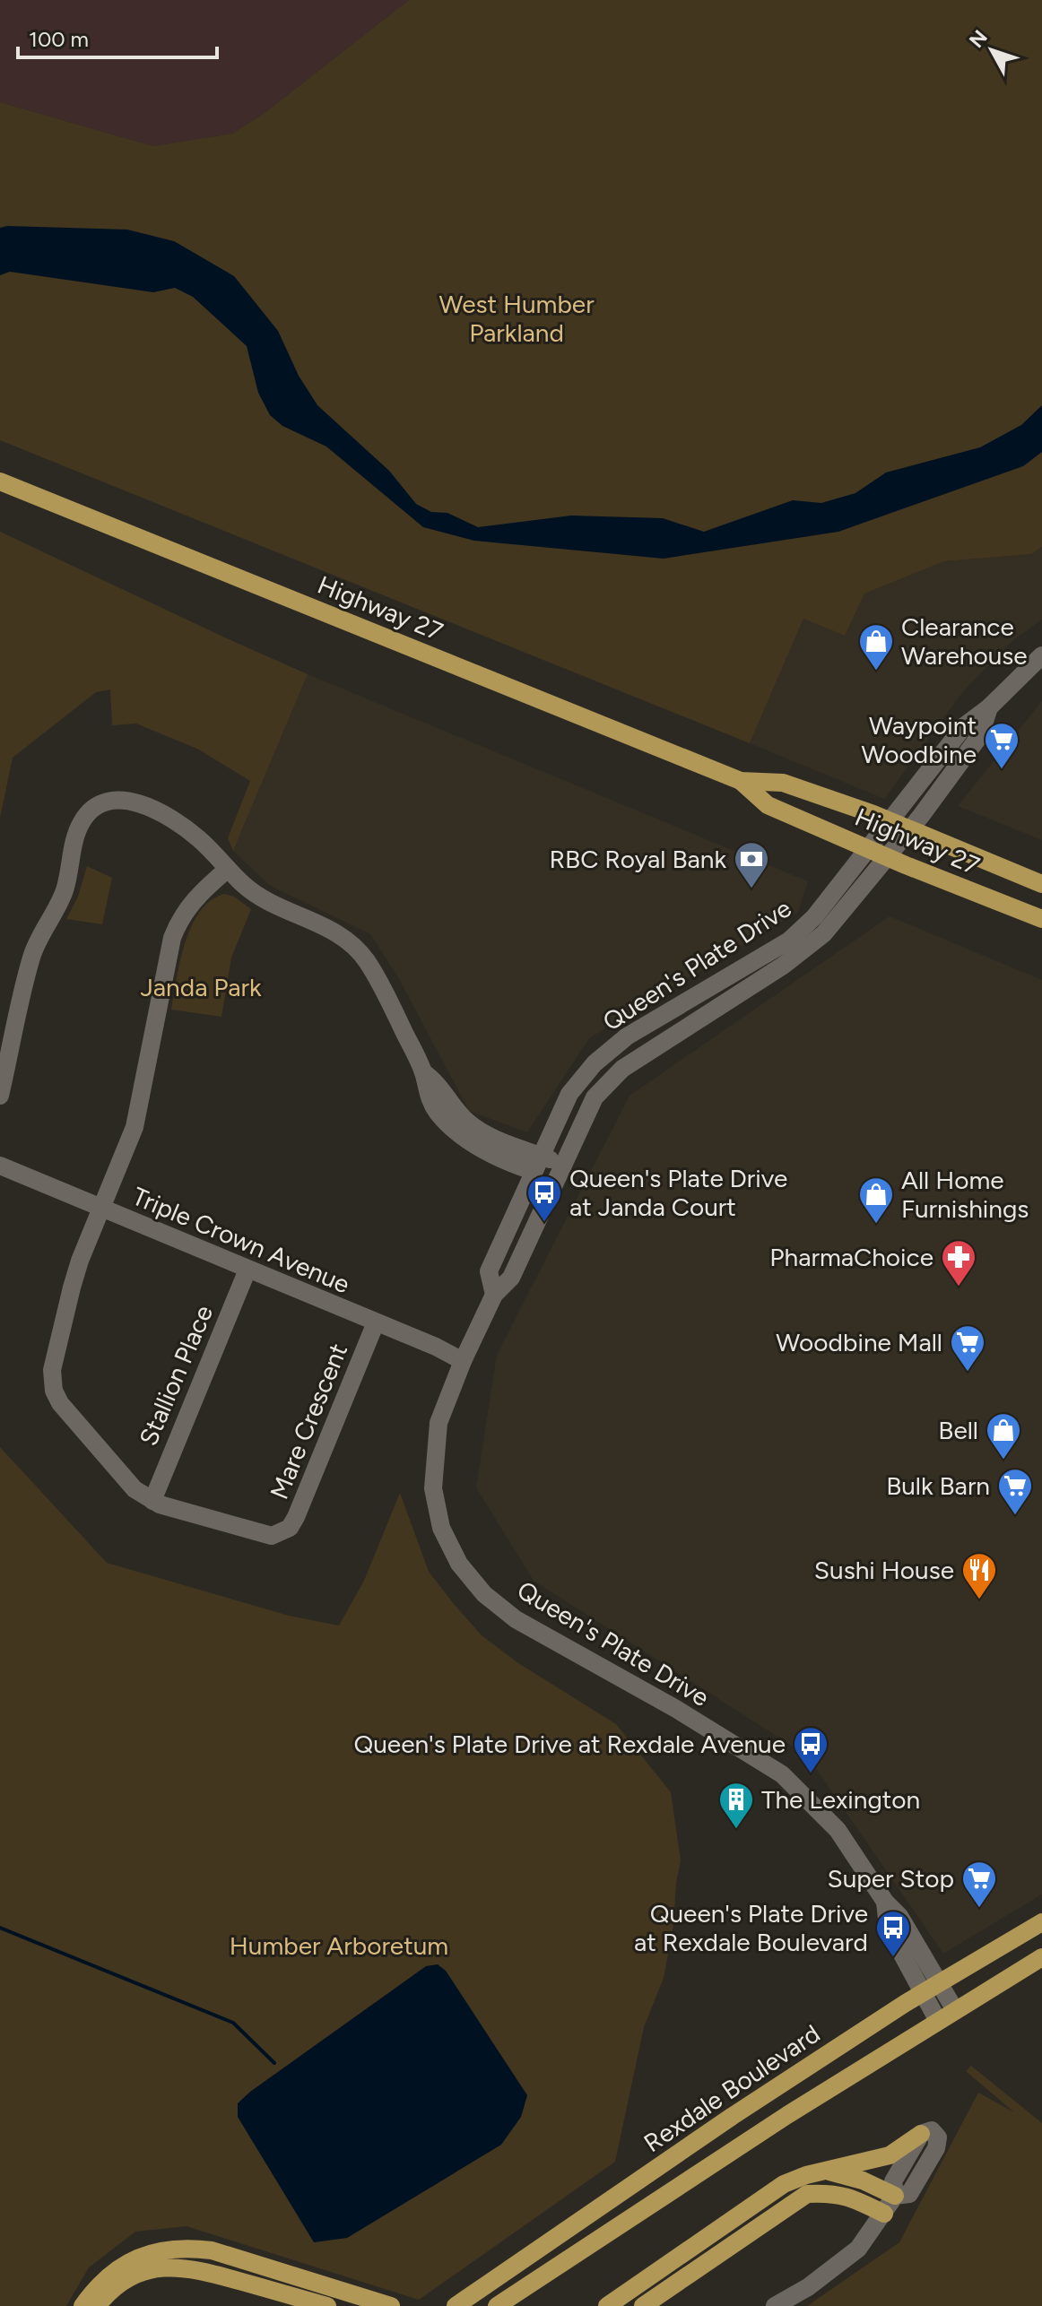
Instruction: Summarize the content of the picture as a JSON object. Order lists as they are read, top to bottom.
{
  "streets": {
    "main road": ["Highway 27", "Rexdale Boulevard"],
    "street": [
      "Queen's Plate Drive",
      "Triple Crown Avenue",
      "Stallion Place",
      "Mare Crescent"
    ]
  },
  "crossings": [
    ["Highway 27", "Queen's Plate Drive"],
    ["Queen's Plate Drive", "Triple Crown Avenue"],
    ["Queen's Plate Drive", "Rexdale Boulevard"],
    ["Triple Crown Avenue", "Stallion Place"],
    ["Triple Crown Avenue", "Mare Crescent"],
    ["Stallion Place", "Mare Crescent"]
  ],
  "parks": ["West Humber Parkland", "Janda Park", "Humber Arboretum"],
  "places": {
    "shop": ["Clearance Warehouse", "All Home Furnishings", "Bell"],
    "supermarket": [
      "Waypoint Woodbine",
      "Woodbine Mall",
      "Bulk Barn",
      "Super Stop"
    ],
    "bank": ["RBC Royal Bank"],
    "bus stop": ["Queen's Plate Drive at Janda Court", "Queen's Plate Drive at Rexdale Avenue", "Queen's Plate Drive at Rexdale Boulevard"],
    "pharmacy": ["PharmaChoice"],
    "restaurant": ["Sushi House"],
    "building": ["The Lexington"]
  },
  "scale_bar": "100 m",
  "north": "top left"
}
